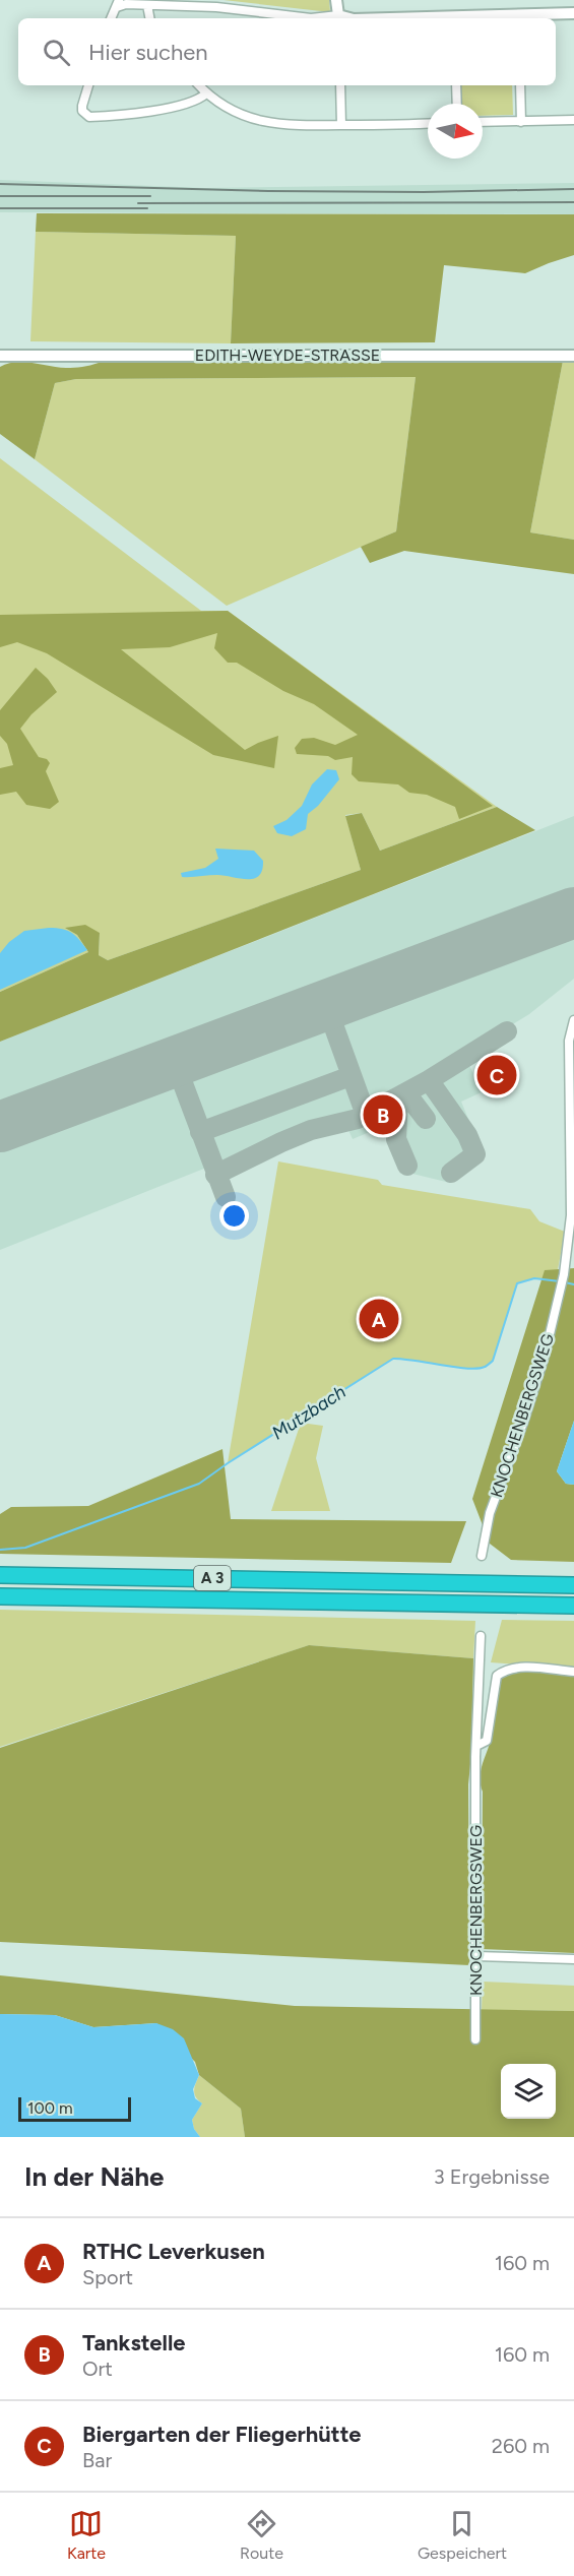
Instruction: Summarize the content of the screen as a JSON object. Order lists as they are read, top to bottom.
{
  "streets": {
    "highway": ["A 3"],
    "street": ["EDITH-WEYDE-STRASSE", "KNOCHENBERGSWEG"]
  },
  "water": ["Mutzbach"],
  "scale_bar": "100 m",
  "north": "right",
  "page": {
    "search": "Hier suchen",
    "pins": ["C", "B", "A"],
    "scale": "100 m",
    "heading": ["In der Nähe", "3 Ergebnisse"],
    "list": [
      {
        "mark": "A",
        "name": "RTHC Leverkusen",
        "note": "Sport",
        "value": "160 m"
      },
      {
        "mark": "B",
        "name": "Tankstelle",
        "note": "Ort",
        "value": "160 m"
      },
      {
        "mark": "C",
        "name": "Biergarten der Fliegerhütte",
        "note": "Bar",
        "value": "260 m"
      }
    ],
    "nav": ["Karte", "Route", "Gespeichert"]
  }
}
